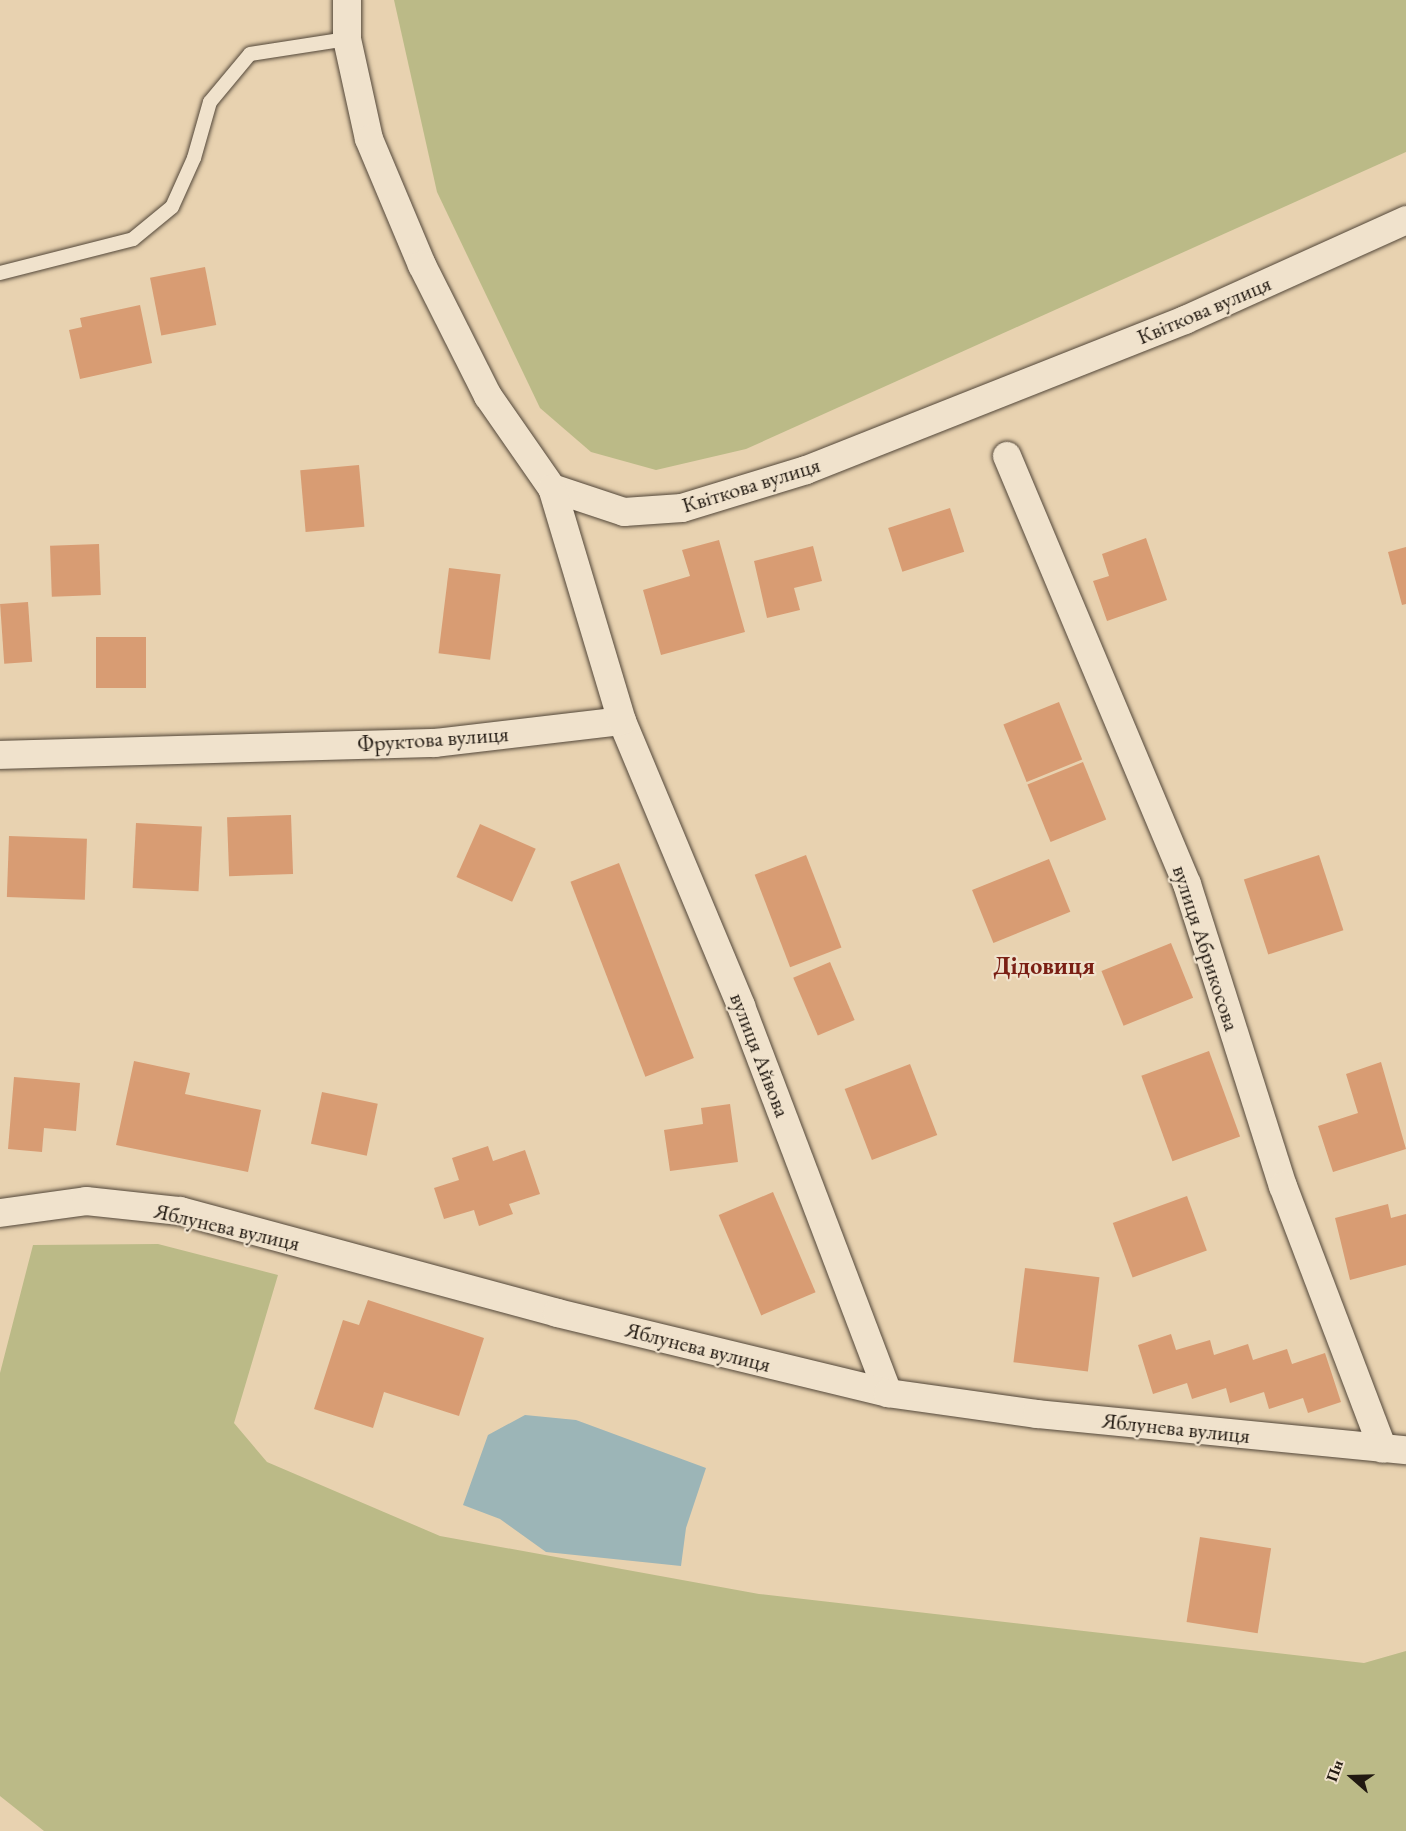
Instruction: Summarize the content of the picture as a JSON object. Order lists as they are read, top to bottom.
{
  "streets": {
    "street": [
      "Квіткова вулиця",
      "Фруктова вулиця",
      "вулиця Абрикосова",
      "вулиця Айвова",
      "Яблунева вулиця"
    ]
  },
  "crossings": [
    ["Фруктова вулиця", "вулиця Айвова"],
    ["вулиця Абрикосова", "Яблунева вулиця"],
    ["вулиця Айвова", "Яблунева вулиця"]
  ],
  "districts": ["Дідовиця"],
  "north": "left"
}
